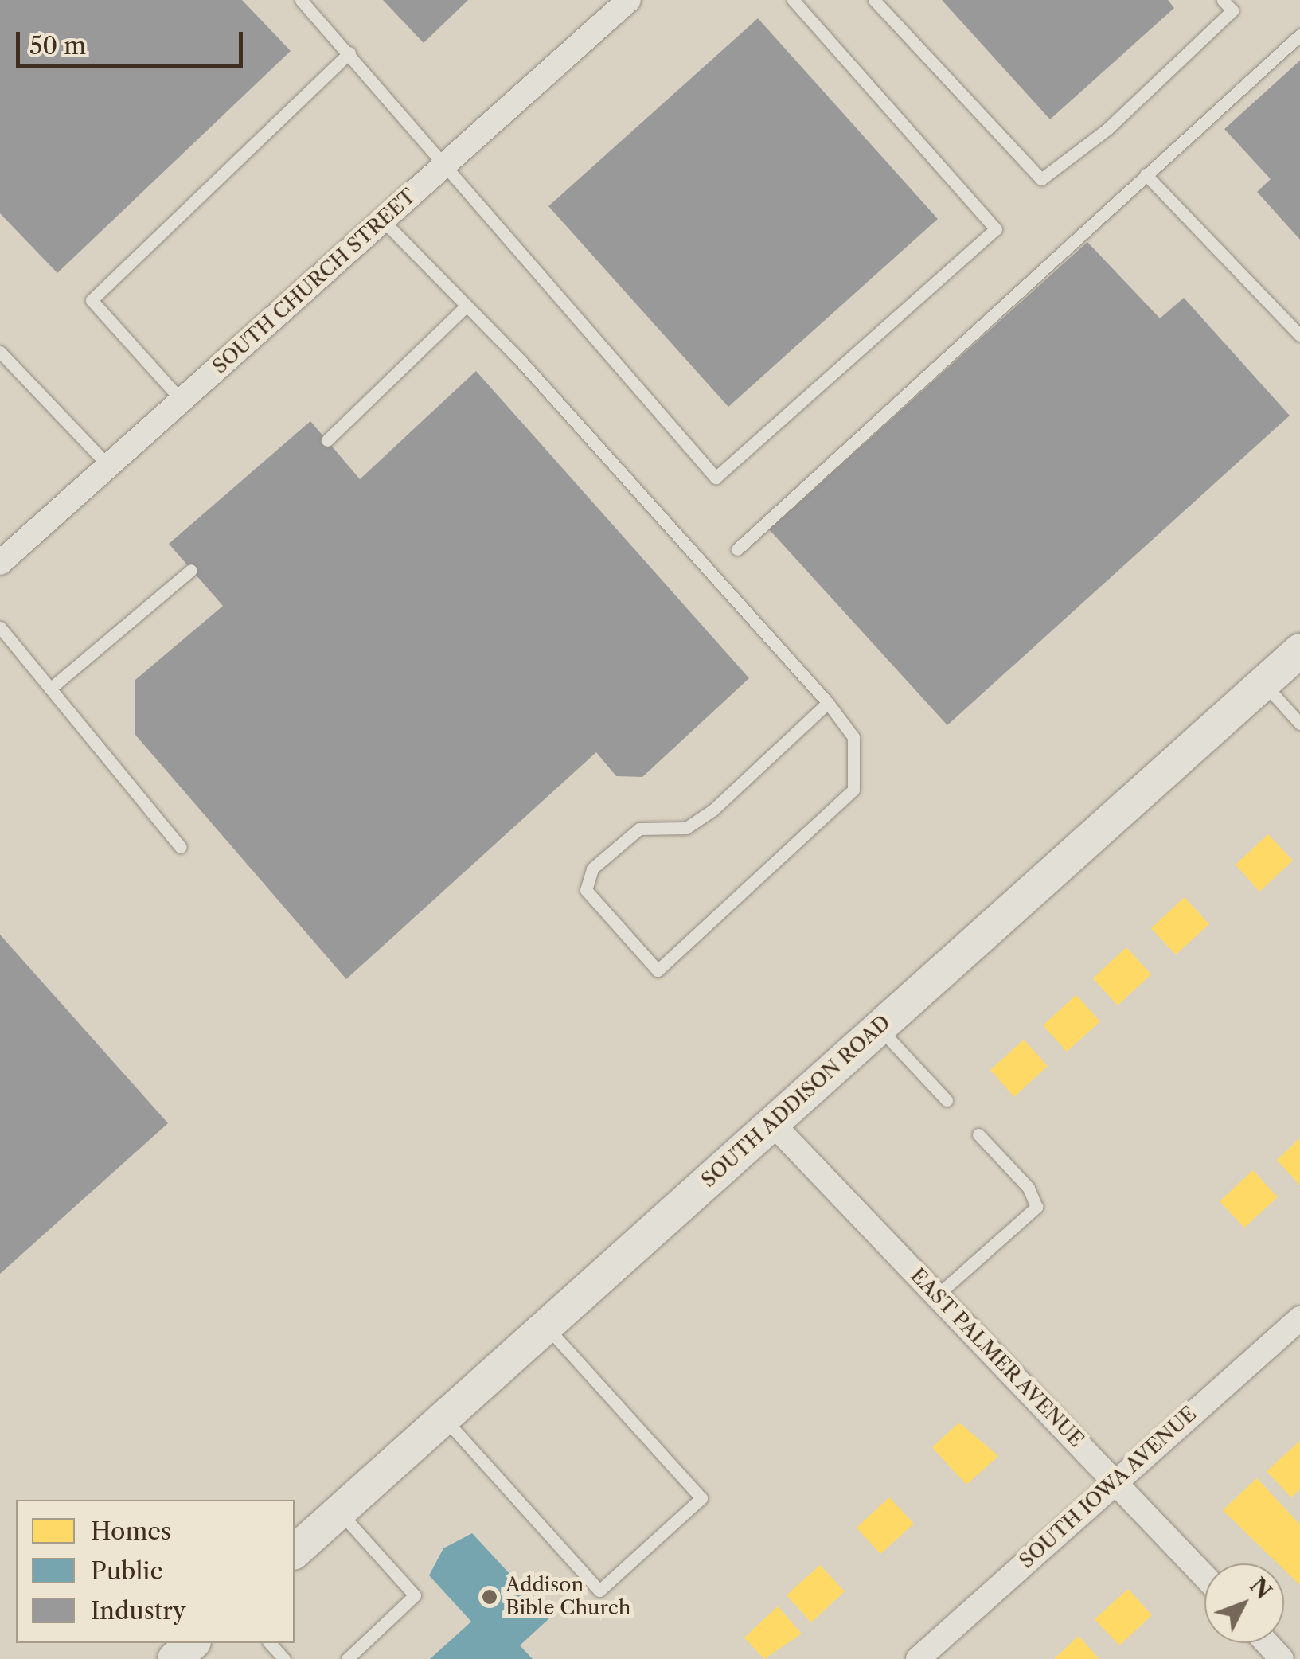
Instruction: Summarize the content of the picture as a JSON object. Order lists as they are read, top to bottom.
{
  "streets": {
    "street": [
      "SOUTH CHURCH STREET",
      "SOUTH ADDISON ROAD",
      "EAST PALMER AVENUE",
      "SOUTH IOWA AVENUE"
    ]
  },
  "crossings": [
    ["SOUTH ADDISON ROAD", "EAST PALMER AVENUE"],
    ["EAST PALMER AVENUE", "SOUTH IOWA AVENUE"]
  ],
  "places": ["Addison Bible Church"],
  "legend": ["Homes", "Public", "Industry"],
  "scale_bar": "50 m",
  "north": "top right"
}
